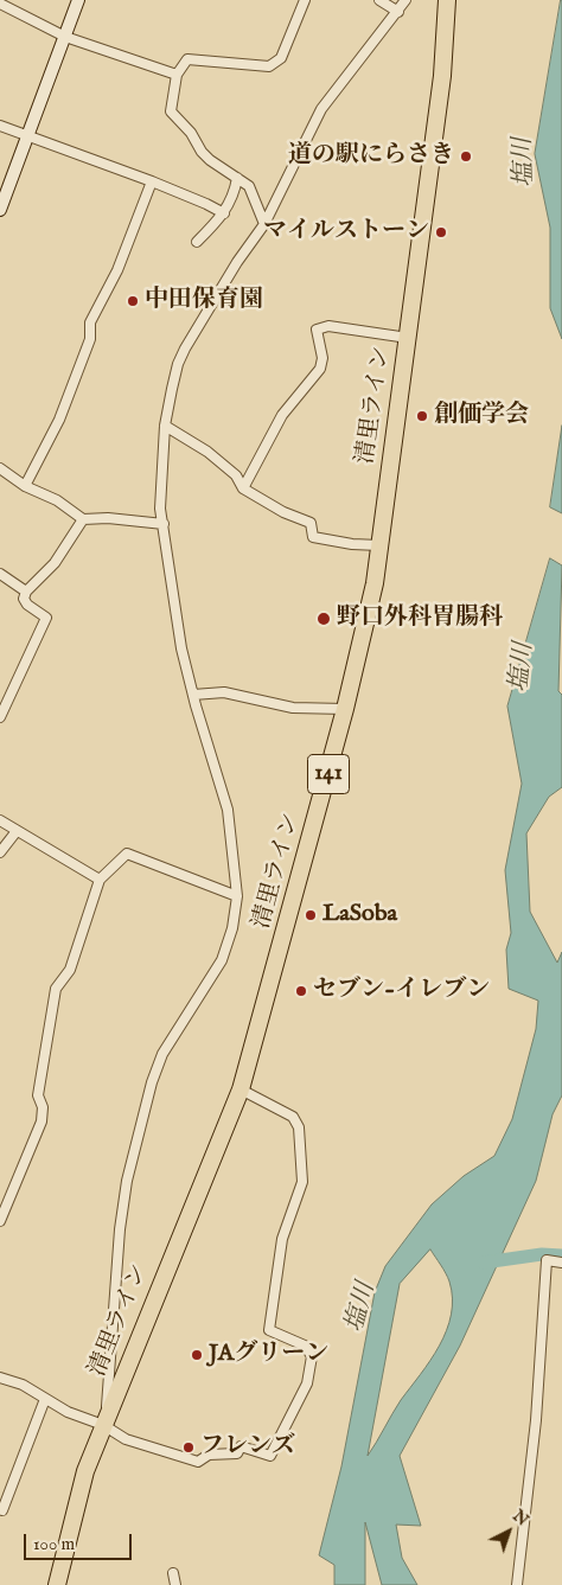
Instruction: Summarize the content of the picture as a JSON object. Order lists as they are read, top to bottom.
{
  "streets": {
    "highway": ["清里ライン", "141"]
  },
  "water": ["塩川"],
  "places": [
    "道の駅にらさき",
    "マイルストーン",
    "中田保育園",
    "創価学会",
    "野口外科胃腸科",
    "LaSoba",
    "セブン-イレブン",
    "JAグリーン",
    "フレンズ"
  ],
  "scale_bar": "100 m",
  "north": "top right"
}
